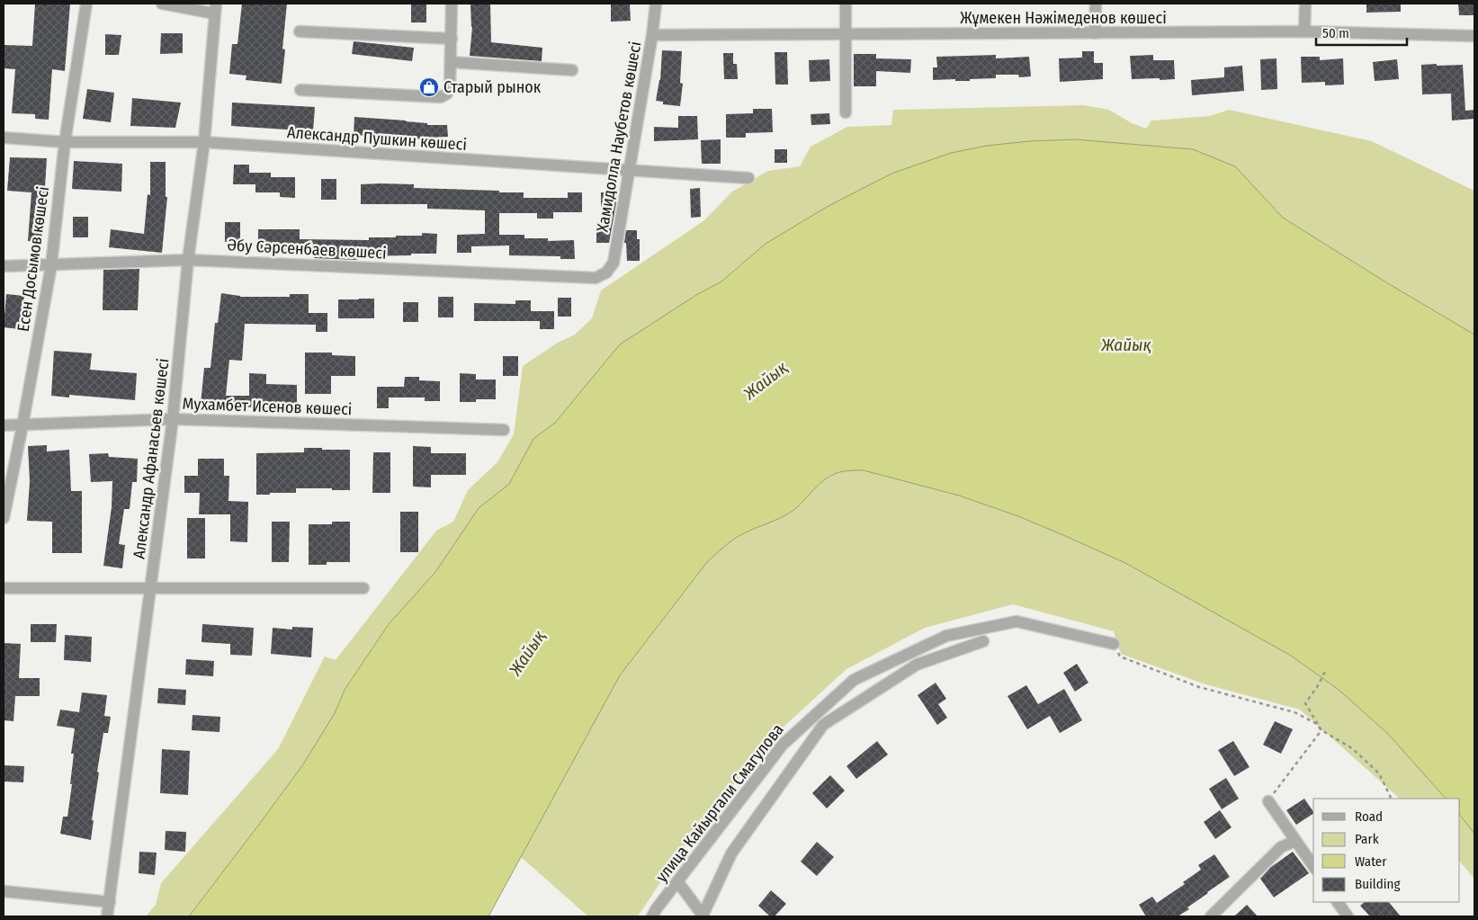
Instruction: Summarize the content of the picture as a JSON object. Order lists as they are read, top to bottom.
{
  "streets": {
    "street": [
      "Жұмекен Нәжімеденов көшесі",
      "Хамидолла Наубетов көшесі",
      "Александр Пушкин көшесі",
      "Әбу Сәрсенбаев көшесі",
      "Есен Досымов көшесі",
      "Мухамбет Исенов көшесі",
      "Александр Афанасьев көшесі",
      "улица Кайыргали Смагулова"
    ]
  },
  "crossings": [
    ["Жұмекен Нәжімеденов көшесі", "Хамидолла Наубетов көшесі"],
    ["Хамидолла Наубетов көшесі", "Александр Пушкин көшесі"],
    ["Хамидолла Наубетов көшесі", "Әбу Сәрсенбаев көшесі"],
    ["Александр Пушкин көшесі", "Есен Досымов көшесі"],
    ["Александр Пушкин көшесі", "Александр Афанасьев көшесі"],
    ["Әбу Сәрсенбаев көшесі", "Есен Досымов көшесі"],
    ["Әбу Сәрсенбаев көшесі", "Александр Афанасьев көшесі"],
    ["Есен Досымов көшесі", "Мухамбет Исенов көшесі"],
    ["Мухамбет Исенов көшесі", "Александр Афанасьев көшесі"]
  ],
  "water": ["Жайық"],
  "places": {
    "shop": ["Старый рынок"]
  },
  "legend": [
    "Road",
    "Park",
    "Water",
    "Building"
  ],
  "scale_bar": "50 m"
}
